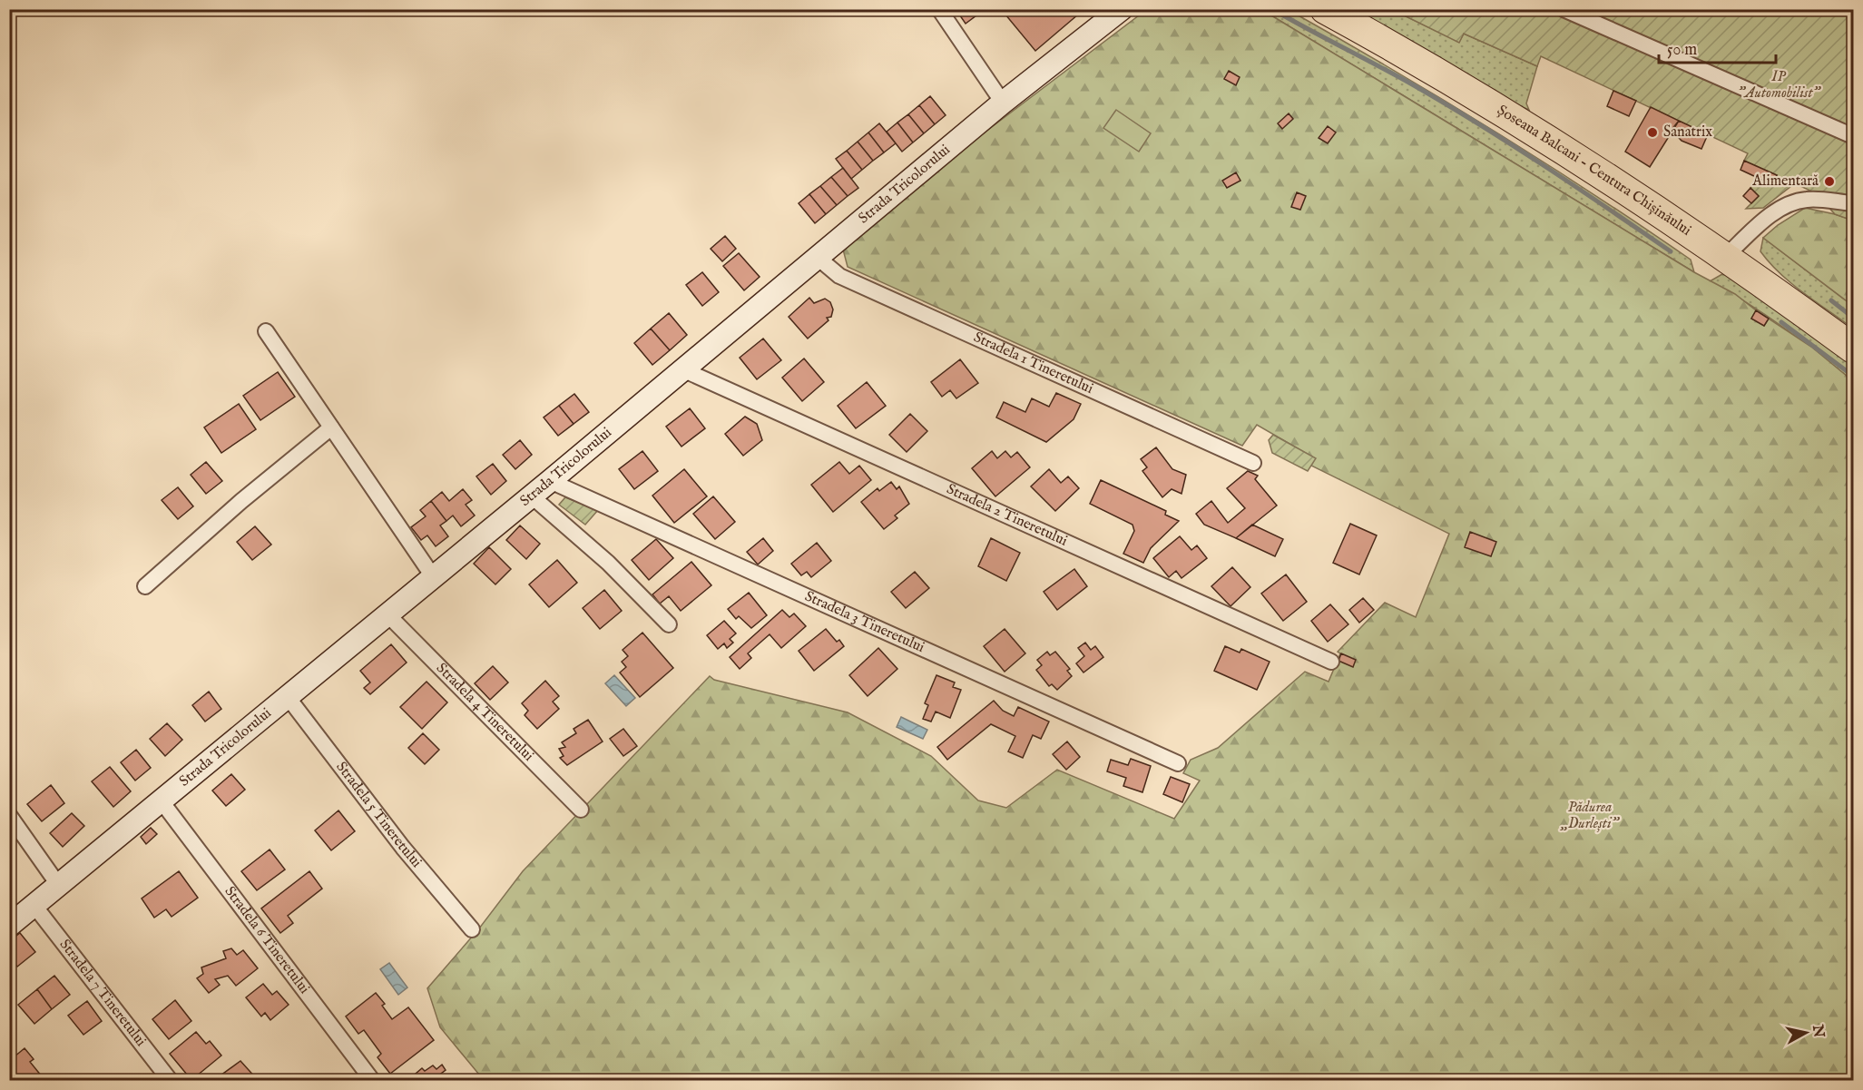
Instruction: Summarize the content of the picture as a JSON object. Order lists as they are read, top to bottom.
{
  "streets": {
    "highway": ["Șoseaua Balcani - Centura Chișinăului"],
    "street": [
      "Strada Tricolorului",
      "Stradela 1 Tineretului",
      "Stradela 2 Tineretului",
      "Stradela 3 Tineretului",
      "Stradela 4 Tineretului",
      "Stradela 5 Tineretului",
      "Stradela 6 Tineretului",
      "Stradela 7 Tineretului"
    ]
  },
  "crossings": [
    ["Strada Tricolorului", "Stradela 1 Tineretului"],
    ["Strada Tricolorului", "Stradela 2 Tineretului"],
    ["Strada Tricolorului", "Stradela 3 Tineretului"],
    ["Strada Tricolorului", "Stradela 4 Tineretului"],
    ["Strada Tricolorului", "Stradela 5 Tineretului"],
    ["Strada Tricolorului", "Stradela 6 Tineretului"],
    ["Strada Tricolorului", "Stradela 7 Tineretului"]
  ],
  "parks": ["IP \"Automobilist\"", "Pădurea „Durlești”"],
  "places": ["Sanatrix", "Alimentară"],
  "scale_bar": "50 m",
  "north": "right"
}
